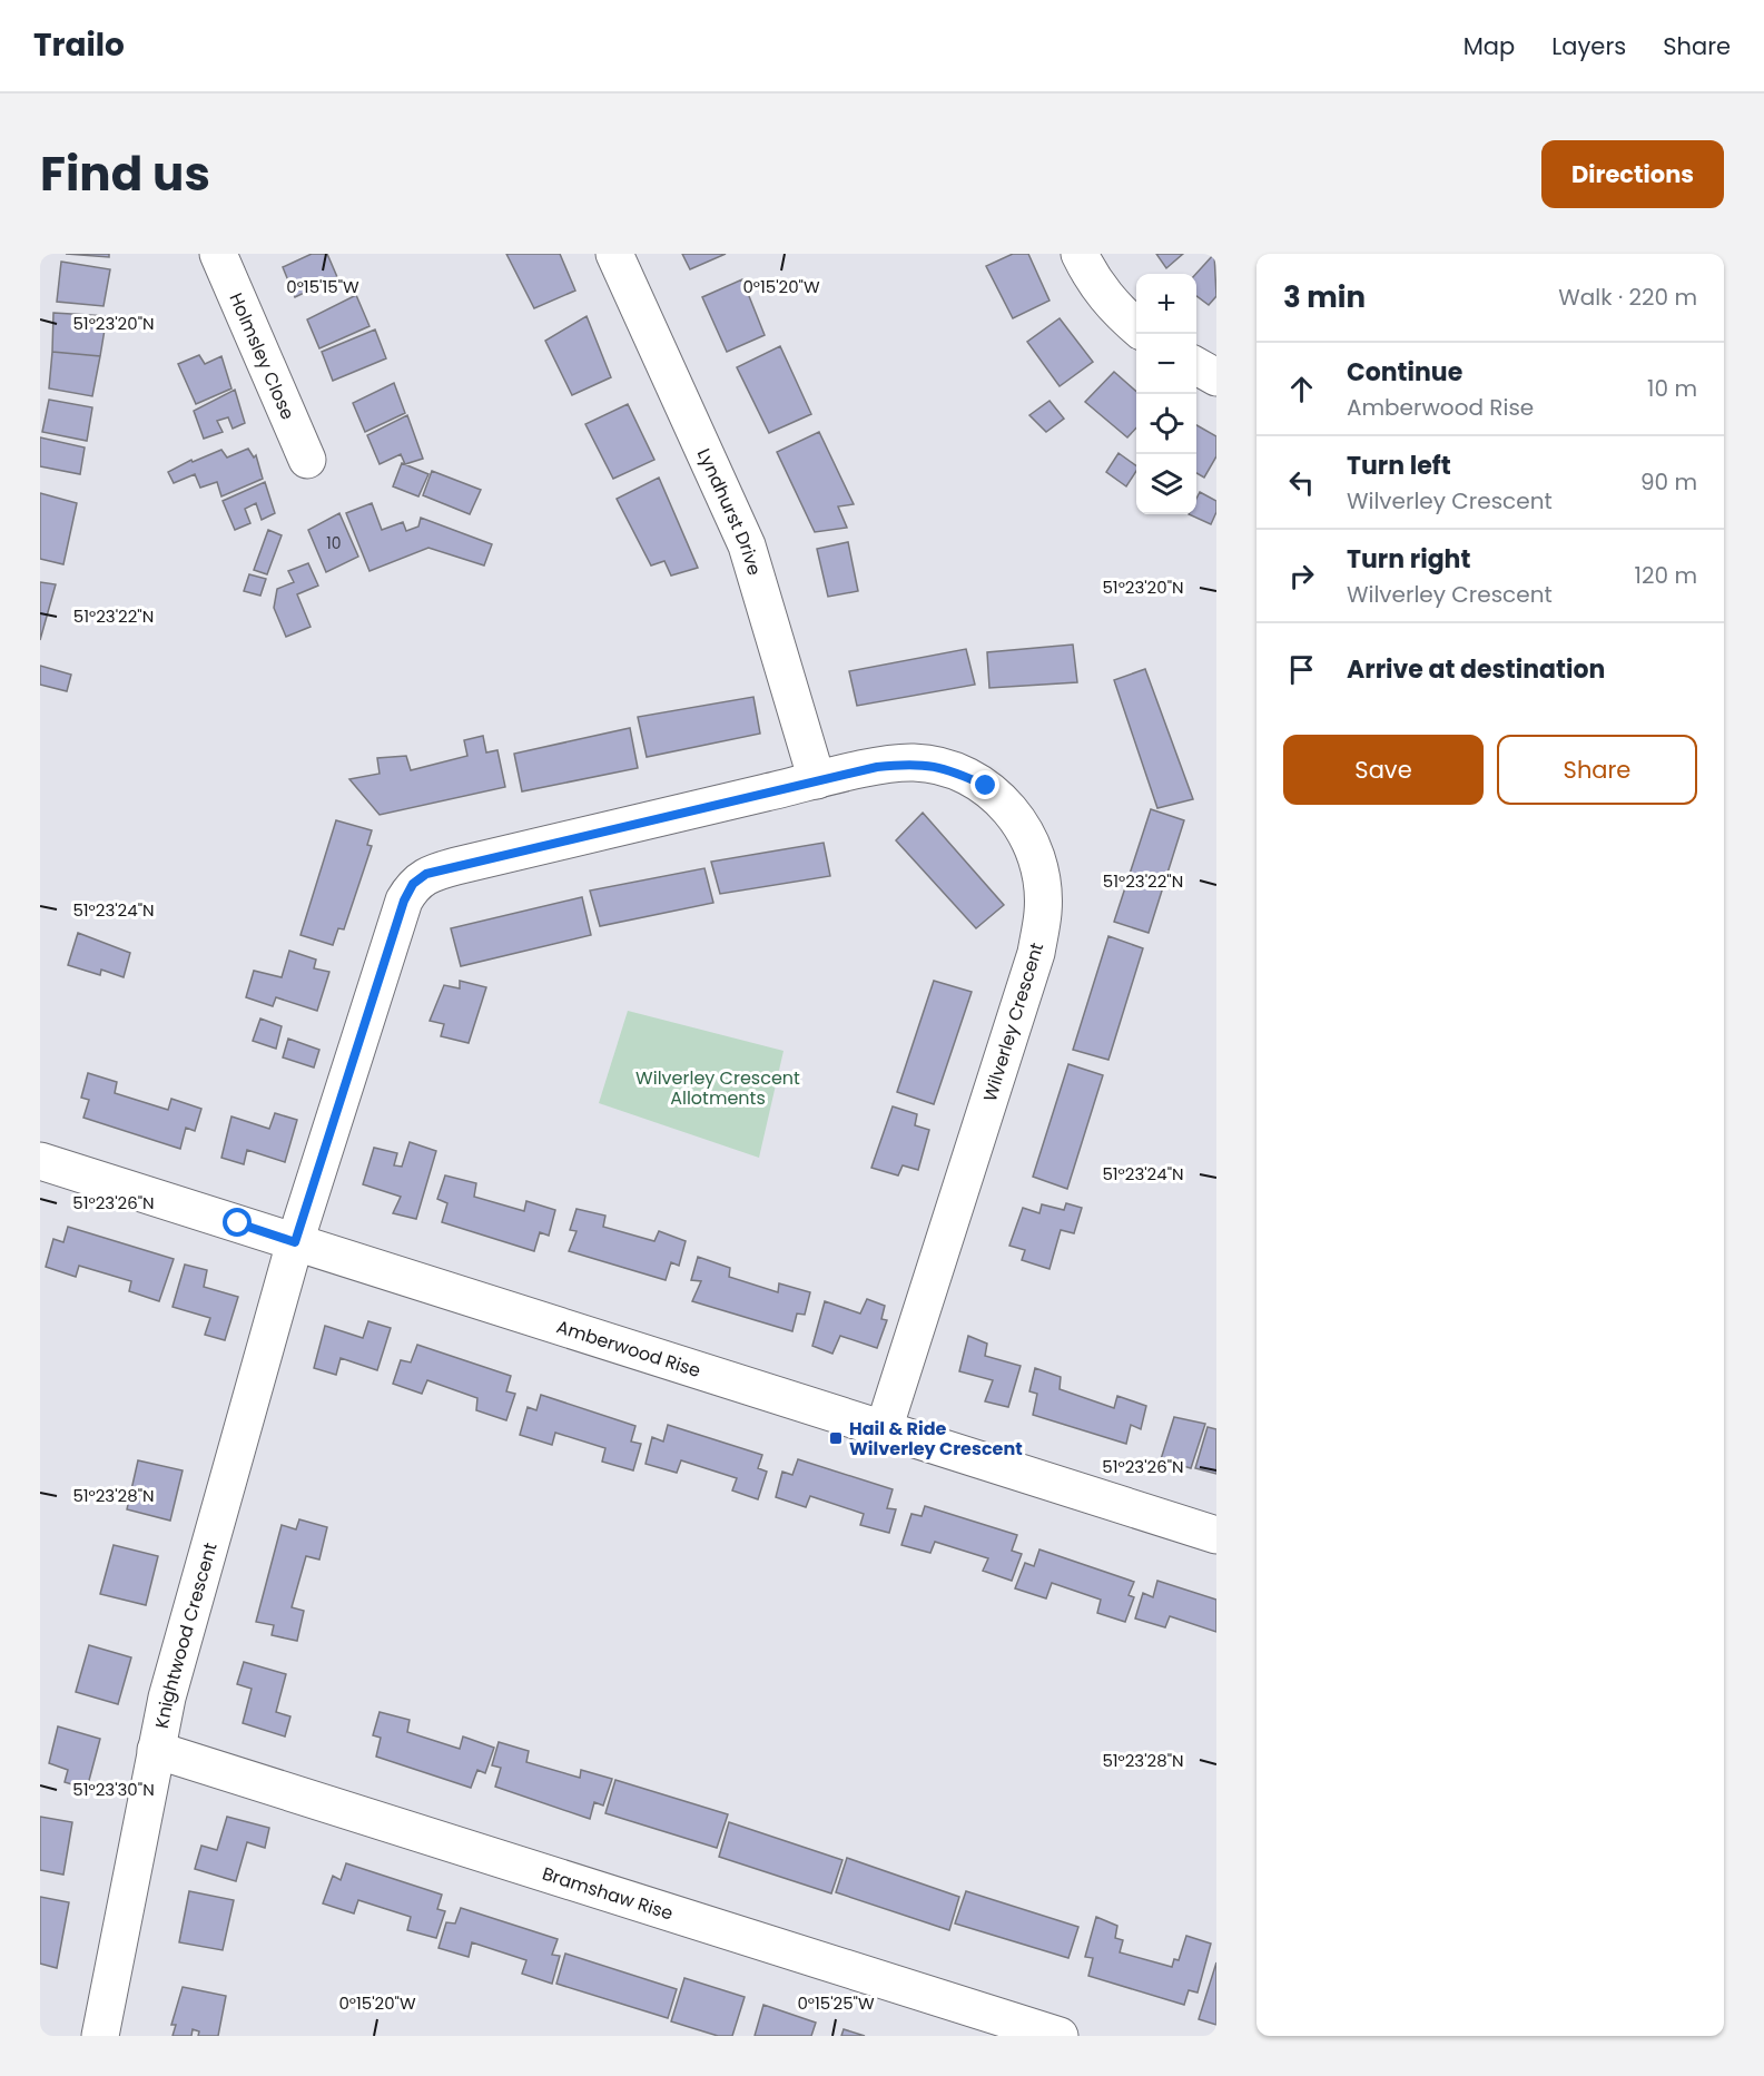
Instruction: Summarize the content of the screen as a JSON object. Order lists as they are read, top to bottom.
{
  "streets": {
    "street": [
      "Holmsley Close",
      "Lyndhurst Drive",
      "Wilverley Crescent",
      "Amberwood Rise",
      "Knightwood Crescent",
      "Bramshaw Rise"
    ]
  },
  "crossings": [
    ["Lyndhurst Drive", "Wilverley Crescent"],
    ["Wilverley Crescent", "Amberwood Rise"],
    ["Wilverley Crescent", "Knightwood Crescent"],
    ["Amberwood Rise", "Knightwood Crescent"],
    ["Knightwood Crescent", "Bramshaw Rise"]
  ],
  "parks": ["Wilverley Crescent Allotments"],
  "places": {
    "transit": ["Hail & Ride Wilverley Crescent"]
  },
  "house_numbers": ["10"],
  "page": {
    "header": "Trailo",
    "nav": ["Map", "Layers", "Share"],
    "title": "Find us",
    "buttons": [
      "Directions",
      ["Save", "Share"]
    ],
    "heading": ["3 min", "Walk · 220 m"],
    "map_buttons": ["+", "−"],
    "list": [
      ["Continue", "Amberwood Rise", "10 m"],
      ["Turn left", "Wilverley Crescent", "90 m"],
      ["Turn right", "Wilverley Crescent", "120 m"],
      "Arrive at destination"
    ]
  },
  "coordinates": [
    "0°15'15\"W",
    "0°15'20\"W",
    "51°23'20\"N",
    "51°23'22\"N",
    "51°23'24\"N",
    "51°23'26\"N",
    "51°23'28\"N",
    "51°23'30\"N",
    "0°15'25\"W"
  ]
}
